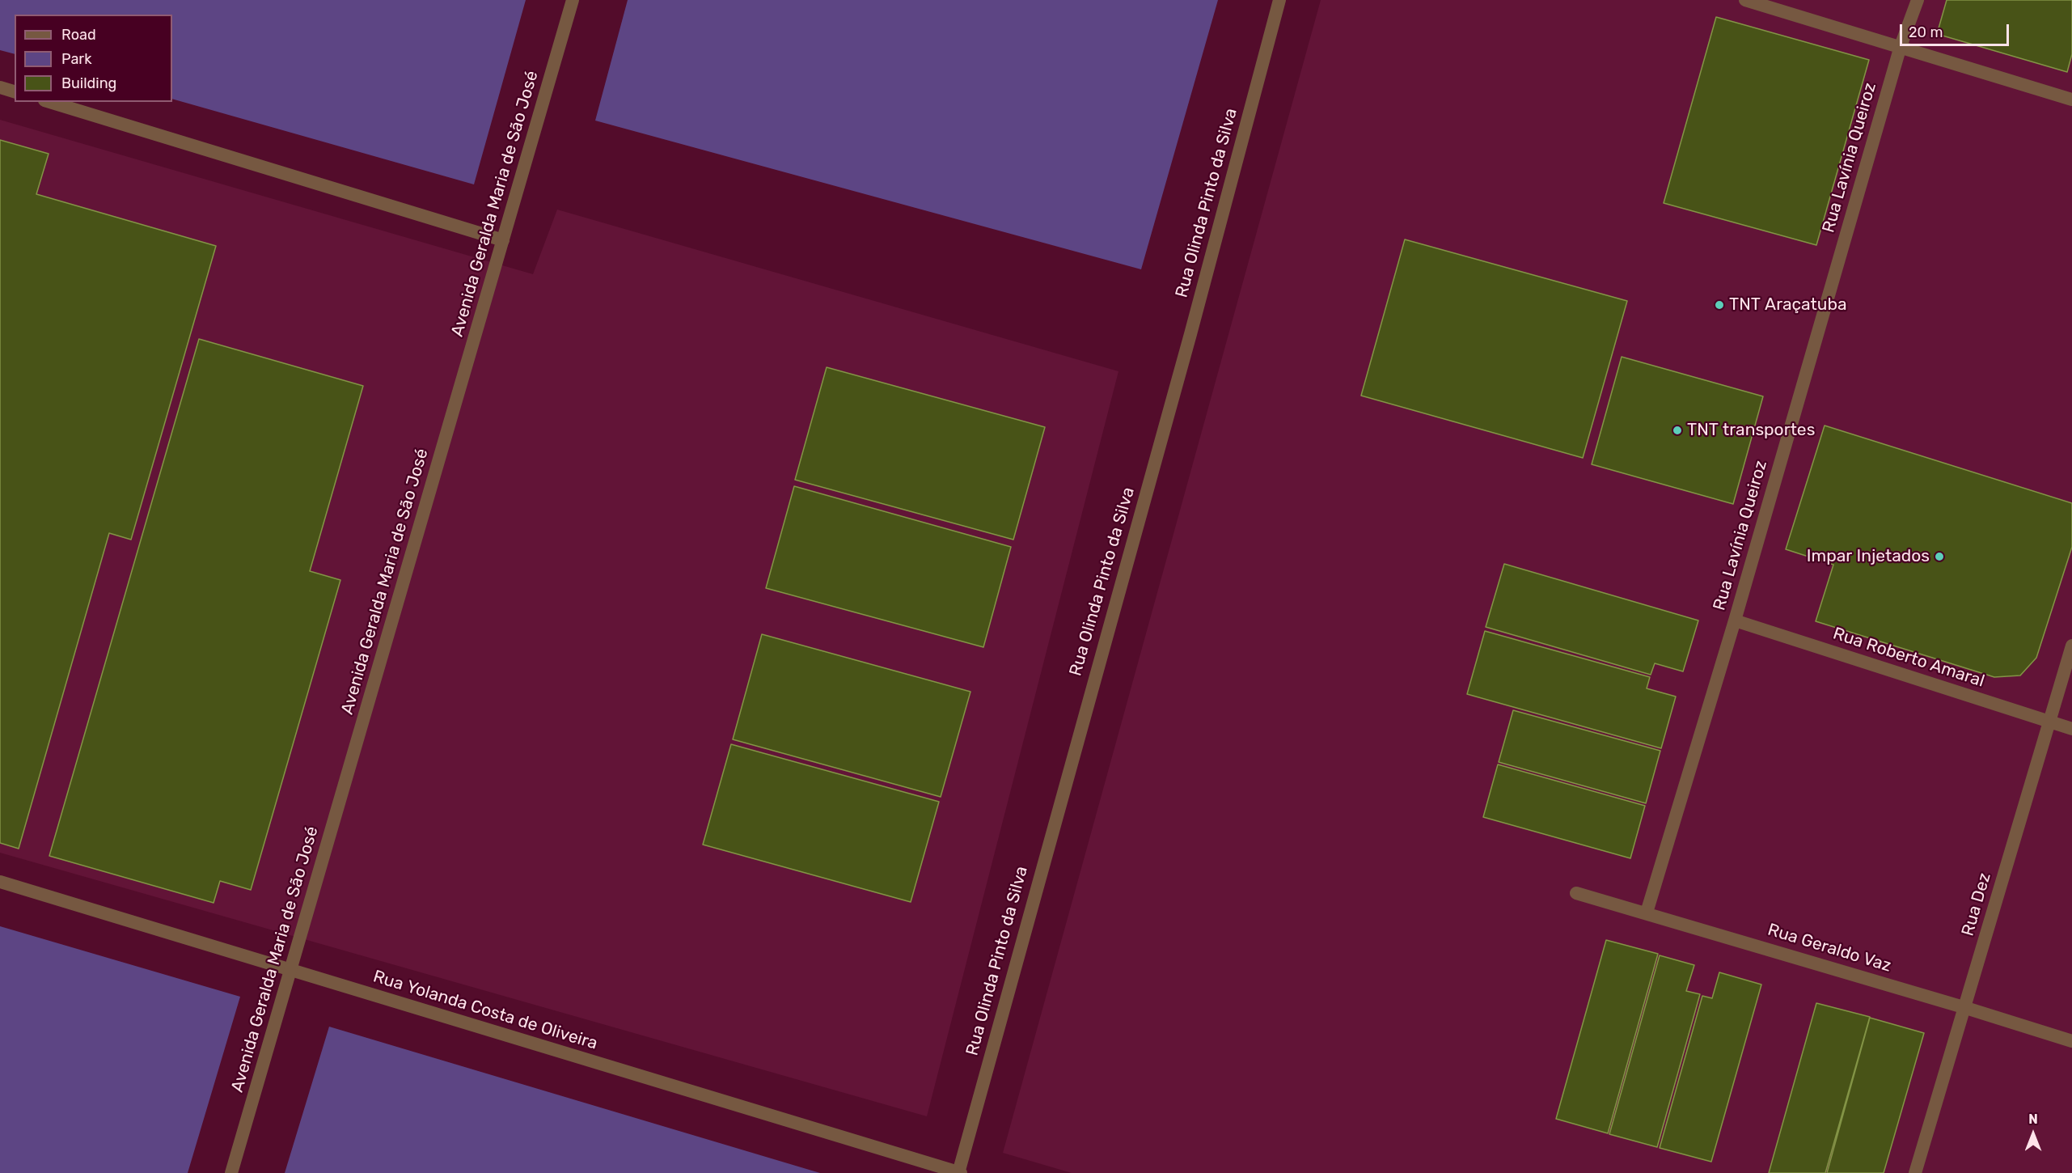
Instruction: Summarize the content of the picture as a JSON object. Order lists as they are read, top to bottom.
{
  "streets": {
    "street": [
      "Rua Lavínia Queiroz",
      "Rua Olinda Pinto da Silva",
      "Avenida Geralda Maria de São José",
      "Rua Roberto Amaral",
      "Rua Dez",
      "Rua Geraldo Vaz",
      "Rua Yolanda Costa de Oliveira"
    ]
  },
  "crossings": [
    ["Rua Lavínia Queiroz", "Rua Roberto Amaral"],
    ["Rua Lavínia Queiroz", "Rua Geraldo Vaz"],
    ["Rua Olinda Pinto da Silva", "Rua Yolanda Costa de Oliveira"],
    ["Avenida Geralda Maria de São José", "Rua Yolanda Costa de Oliveira"],
    ["Rua Roberto Amaral", "Rua Dez"],
    ["Rua Dez", "Rua Geraldo Vaz"]
  ],
  "places": ["TNT Araçatuba", "TNT transportes", "Impar Injetados"],
  "legend": ["Road", "Park", "Building"],
  "scale_bar": "20 m",
  "north": "top"
}
